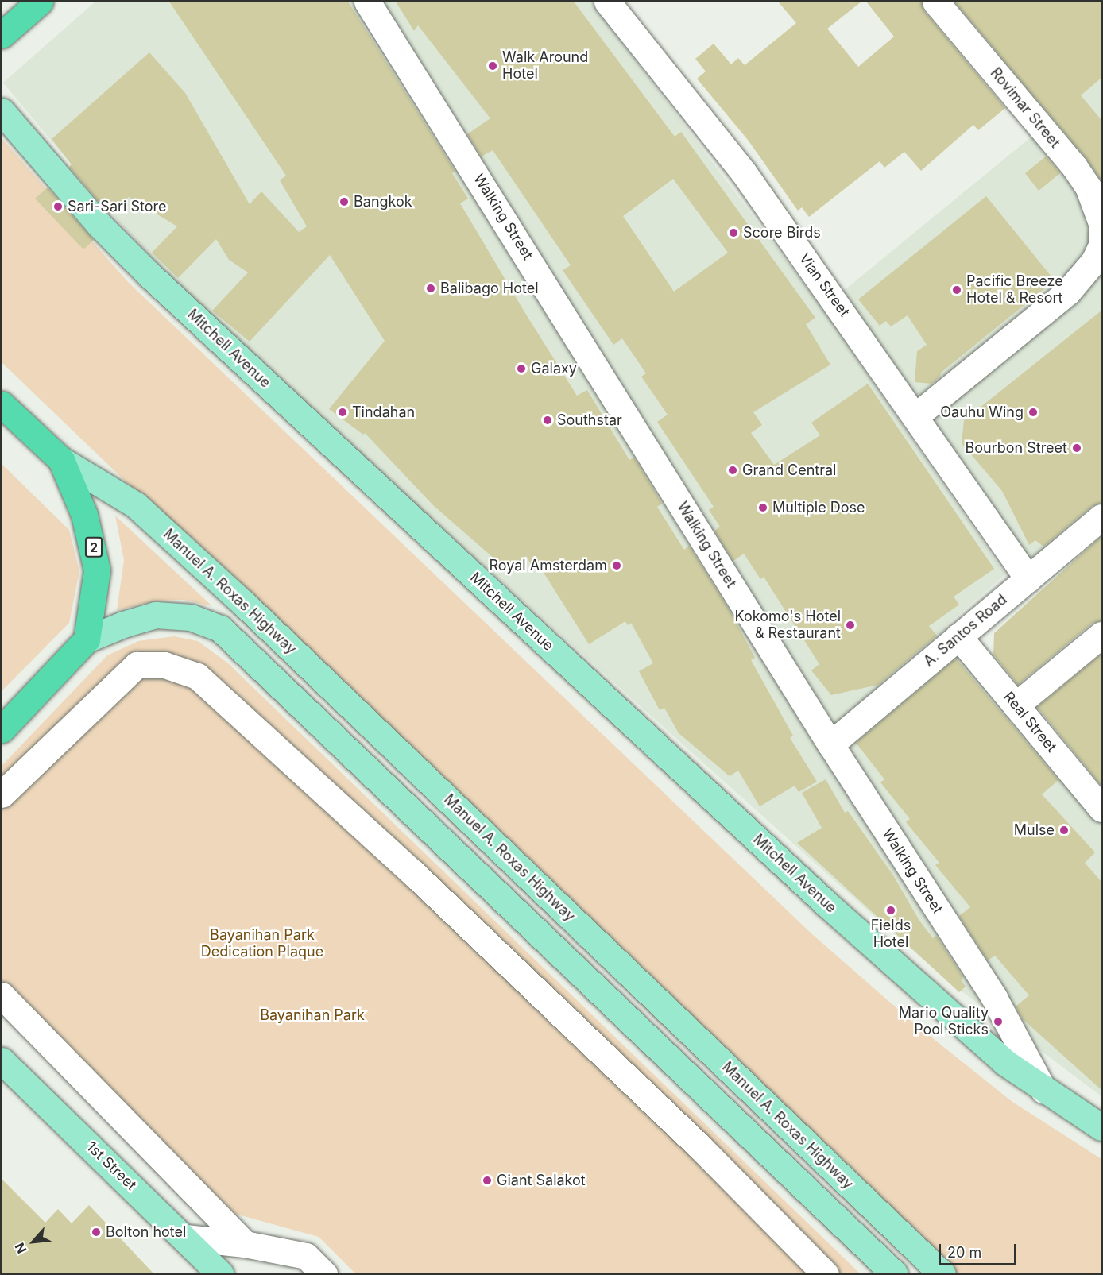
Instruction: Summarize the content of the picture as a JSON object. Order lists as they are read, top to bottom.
{
  "streets": {
    "highway": ["2"],
    "main road": ["Mitchell Avenue", "Manuel A. Roxas Highway", "1st Street"],
    "street": [
      "Rovimar Street",
      "Walking Street",
      "Vian Street",
      "A. Santos Road",
      "Real Street"
    ]
  },
  "crossings": [
    ["Walking Street", "Mitchell Avenue"],
    ["Walking Street", "A. Santos Road"],
    ["Vian Street", "A. Santos Road"],
    ["2", "Manuel A. Roxas Highway"],
    ["A. Santos Road", "Real Street"]
  ],
  "parks": ["Bayanihan Park Dedication Plaque", "Bayanihan Park"],
  "places": [
    "Walk Around Hotel",
    "Bangkok",
    "Sari-Sari Store",
    "Score Birds",
    "Balibago Hotel",
    "Pacific Breeze Hotel & Resort",
    "Galaxy",
    "Tindahan",
    "Oauhu Wing",
    "Southstar",
    "Bourbon Street",
    "Grand Central",
    "Multiple Dose",
    "Royal Amsterdam",
    "Kokomo's Hotel & Restaurant",
    "Mulse",
    "Fields Hotel",
    "Mario Quality Pool Sticks",
    "Giant Salakot",
    "Bolton hotel"
  ],
  "scale_bar": "20 m",
  "north": "bottom left"
}
